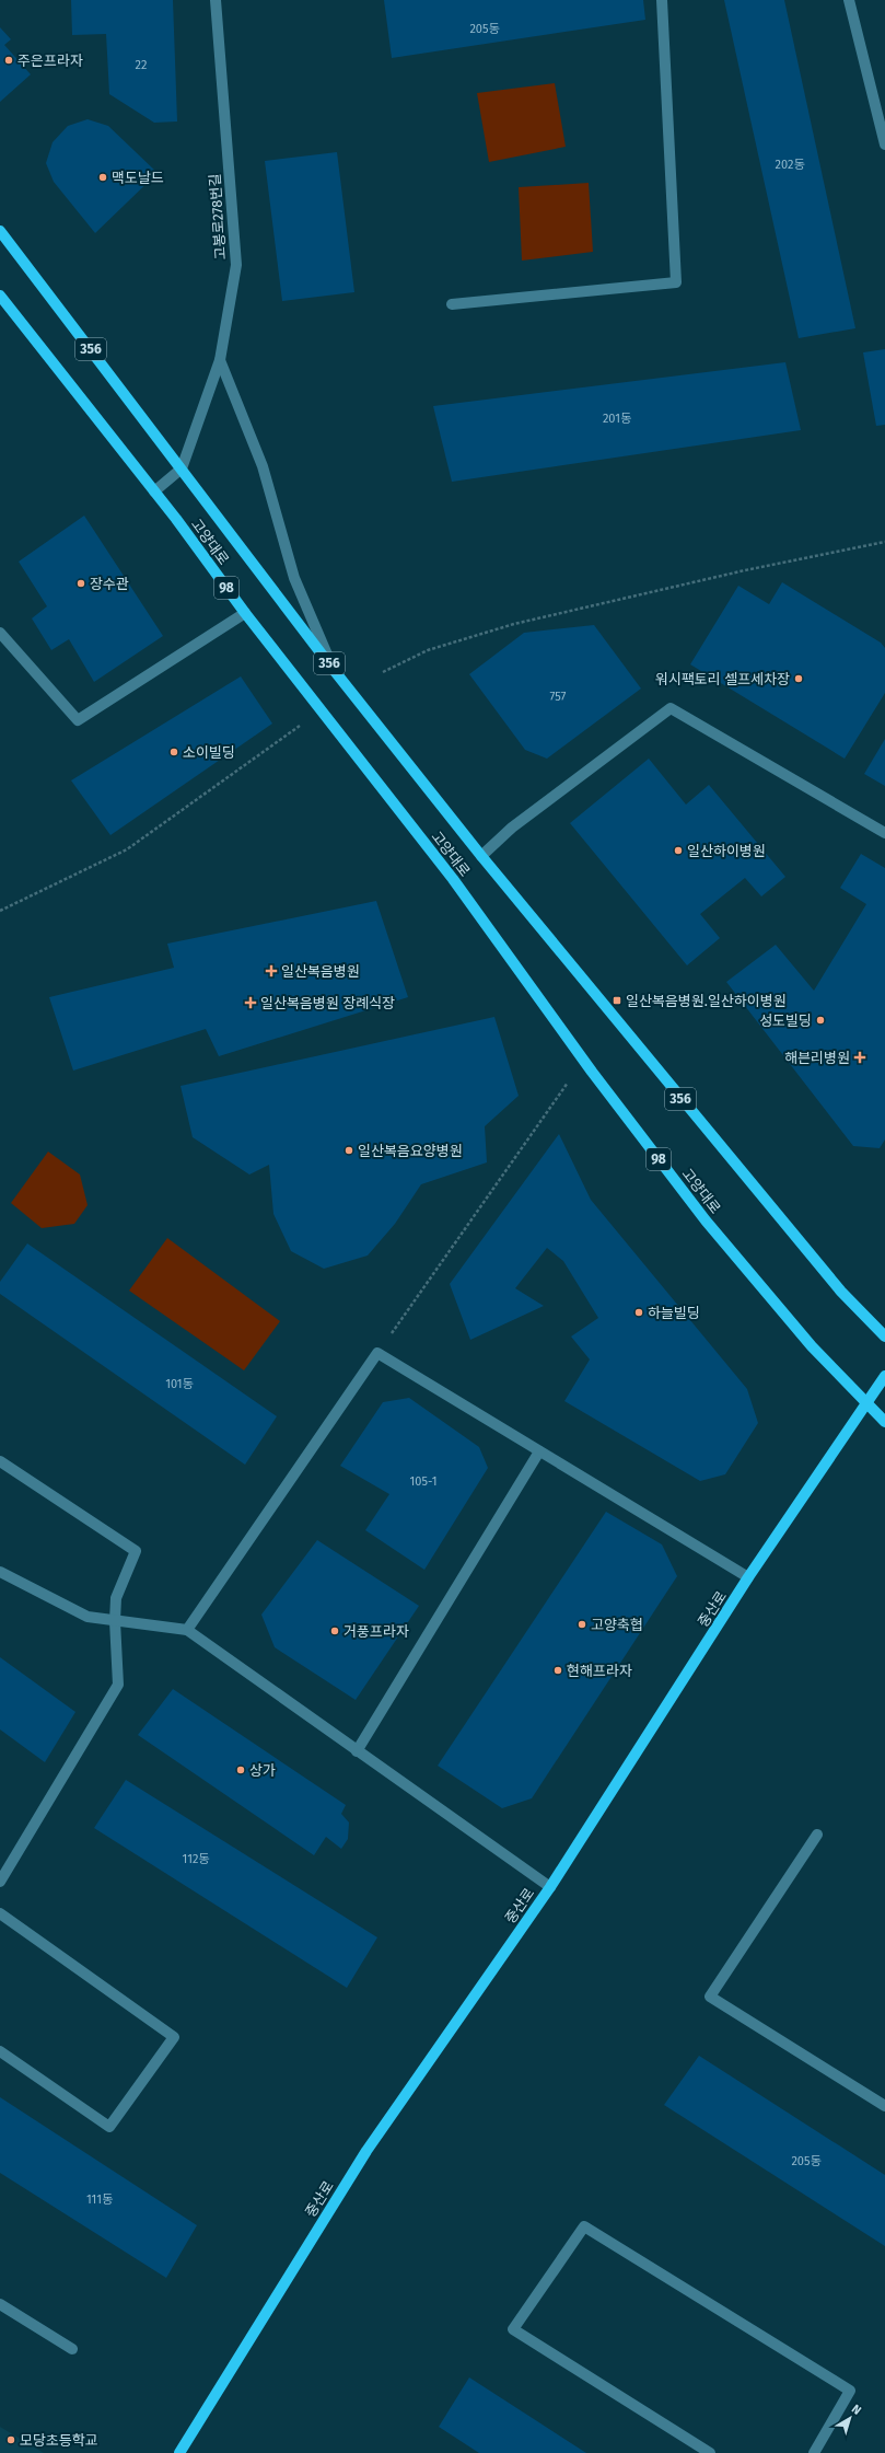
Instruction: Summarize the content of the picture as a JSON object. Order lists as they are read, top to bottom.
{
  "streets": {
    "main road": [
      "356",
      "고양대로",
      "98",
      "중산로"
    ],
    "street": ["고봉로278번길"]
  },
  "crossings": [
    ["고봉로278번길", "고양대로"],
    ["고양대로", "중산로"]
  ],
  "places": {
    "other": [
      "주은프라자",
      "맥도날드",
      "장수관",
      "워시팩토리 셀프세차장",
      "소이빌딩",
      "일산하이병원",
      "성도빌딩",
      "일산복음요양병원",
      "하늘빌딩",
      "고양축협",
      "거풍프라자",
      "현해프라자",
      "상가",
      "모당초등학교"
    ],
    "health": ["일산복음병원", "일산복음병원 장례식장", "해븐리병원"],
    "transit": ["일산복음병원.일산하이병원"]
  },
  "house_numbers": [
    "205동",
    "22",
    "202동",
    "201동",
    "757",
    "101동",
    "105-1",
    "112동",
    "205동",
    "111동"
  ],
  "north": "top right"
}
